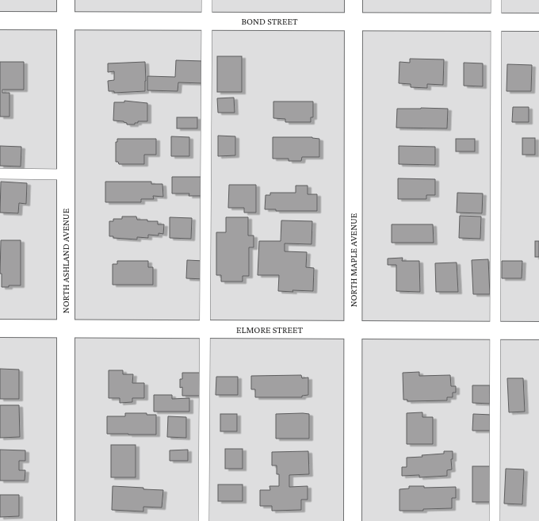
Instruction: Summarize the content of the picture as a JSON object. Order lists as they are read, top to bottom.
{
  "streets": {
    "street": [
      "BOND STREET",
      "NORTH MAPLE AVENUE",
      "NORTH ASHLAND AVENUE",
      "ELMORE STREET"
    ]
  },
  "crossings": [
    ["BOND STREET", "NORTH MAPLE AVENUE"],
    ["BOND STREET", "NORTH ASHLAND AVENUE"],
    ["NORTH MAPLE AVENUE", "ELMORE STREET"],
    ["NORTH ASHLAND AVENUE", "ELMORE STREET"]
  ]
}
